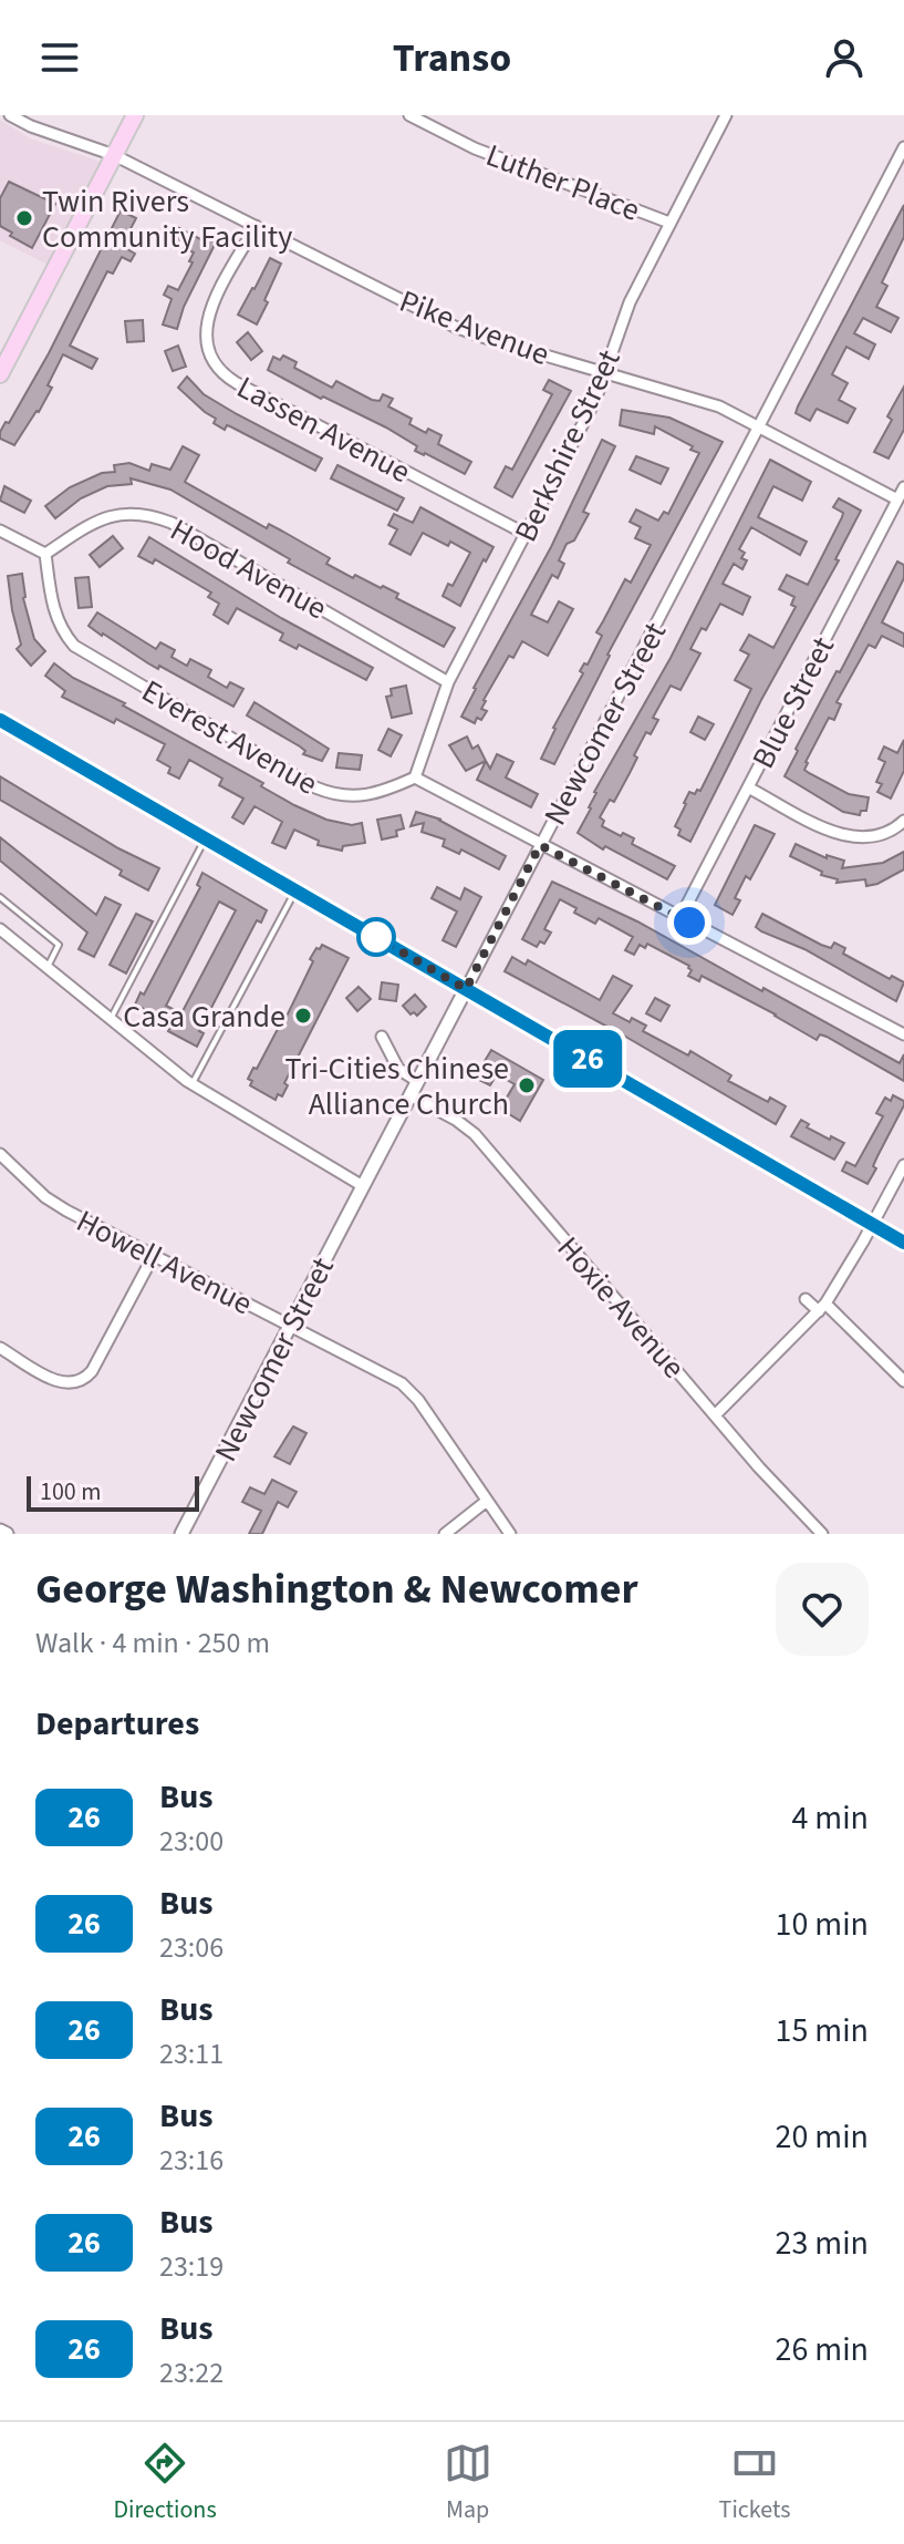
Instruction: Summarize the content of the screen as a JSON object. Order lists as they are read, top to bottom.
{
  "streets": {
    "street": [
      "Luther Place",
      "Pike Avenue",
      "Lassen Avenue",
      "Berkshire Street",
      "Hood Avenue",
      "Blue Street",
      "Newcomer Street",
      "Everest Avenue",
      "Howell Avenue",
      "Hoxie Avenue"
    ]
  },
  "crossings": [
    ["Luther Place", "Berkshire Street"],
    ["Pike Avenue", "Lassen Avenue"],
    ["Pike Avenue", "Berkshire Street"],
    ["Pike Avenue", "Blue Street"],
    ["Pike Avenue", "Newcomer Street"],
    ["Lassen Avenue", "Berkshire Street"],
    ["Berkshire Street", "Hood Avenue"],
    ["Berkshire Street", "Everest Avenue"],
    ["Hood Avenue", "Everest Avenue"],
    ["Newcomer Street", "Howell Avenue"],
    ["Newcomer Street", "Hoxie Avenue"]
  ],
  "places": ["Twin Rivers Community Facility", "Casa Grande", "Tri-Cities Chinese Alliance Church"],
  "lines": ["bus line 26"],
  "scale_bar": "100 m",
  "page": {
    "header": "Transo",
    "on_map": "26",
    "scale": "100 m",
    "heading": [
      ["George Washington & Newcomer", "Walk · 4 min · 250 m"],
      "Departures"
    ],
    "list": [
      {
        "mark": "26",
        "name": "Bus",
        "note": "23:00",
        "value": "4 min"
      },
      {
        "mark": "26",
        "name": "Bus",
        "note": "23:06",
        "value": "10 min"
      },
      {
        "mark": "26",
        "name": "Bus",
        "note": "23:11",
        "value": "15 min"
      },
      {
        "mark": "26",
        "name": "Bus",
        "note": "23:16",
        "value": "20 min"
      },
      {
        "mark": "26",
        "name": "Bus",
        "note": "23:19",
        "value": "23 min"
      },
      {
        "mark": "26",
        "name": "Bus",
        "note": "23:22",
        "value": "26 min"
      }
    ],
    "tabs": ["Directions", "Map", "Tickets"]
  }
}
